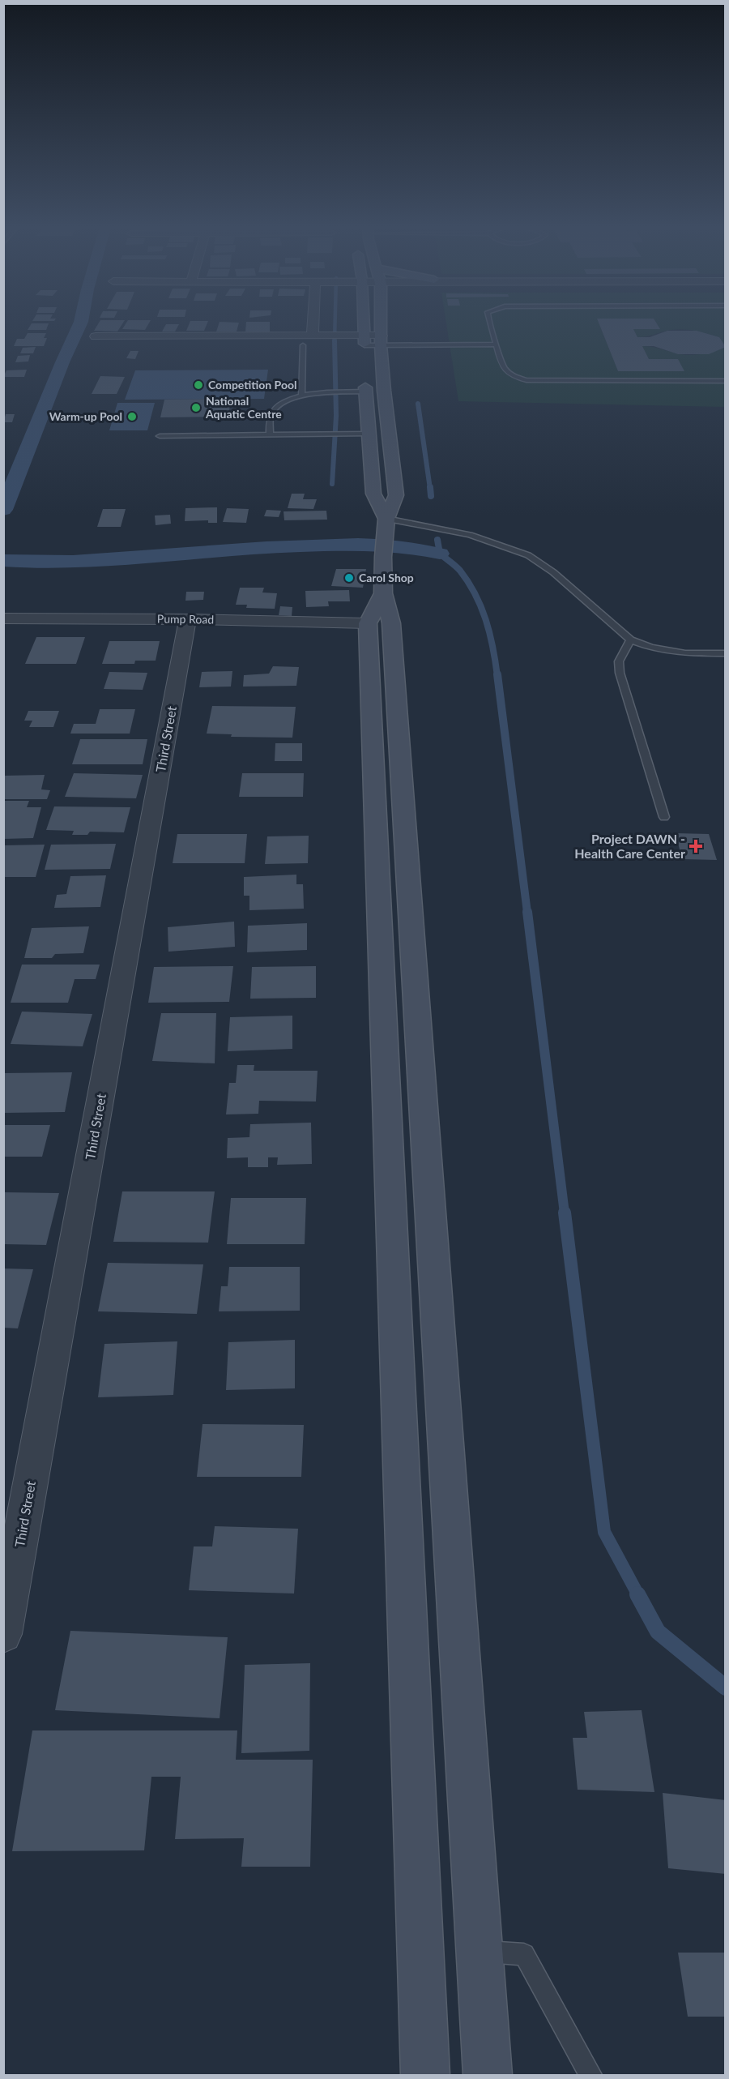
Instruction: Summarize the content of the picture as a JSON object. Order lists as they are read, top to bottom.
{
  "streets": {
    "street": ["Pump Road", "Third Street"]
  },
  "crossings": [
    ["Pump Road", "Third Street"]
  ],
  "places": {
    "other": [
      "Competition Pool",
      "National Aquatic Centre",
      "Warm-up Pool",
      "Carol Shop"
    ],
    "health": ["Project DAWN - Health Care Center"]
  }
}
